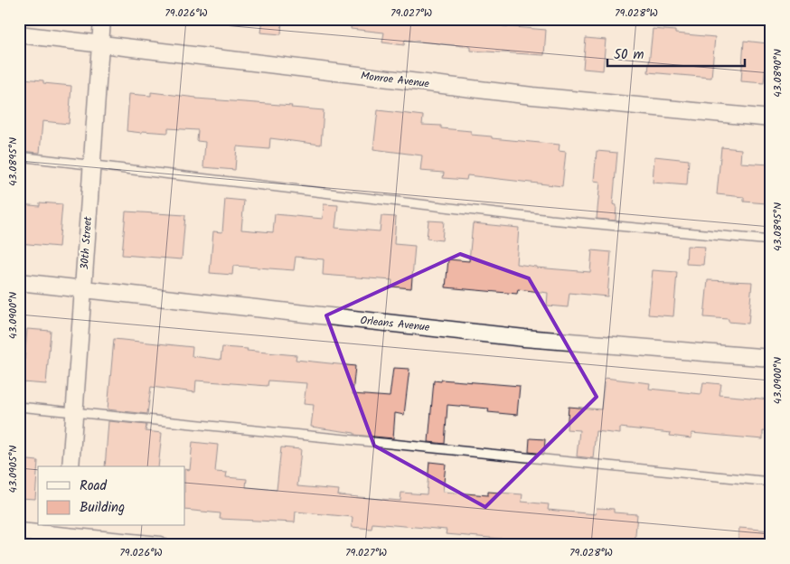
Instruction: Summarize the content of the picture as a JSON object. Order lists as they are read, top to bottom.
{
  "streets": {
    "street": ["Monroe Avenue", "30th Street", "Orleans Avenue"]
  },
  "crossings": [
    ["Monroe Avenue", "30th Street"],
    ["30th Street", "Orleans Avenue"]
  ],
  "legend": ["Road", "Building"],
  "scale_bar": "50 m",
  "coordinates": [
    "79.026°W",
    "79.027°W",
    "79.028°W",
    "43.0890°N",
    "43.0895°N",
    "43.0900°N",
    "43.0905°N"
  ]
}
